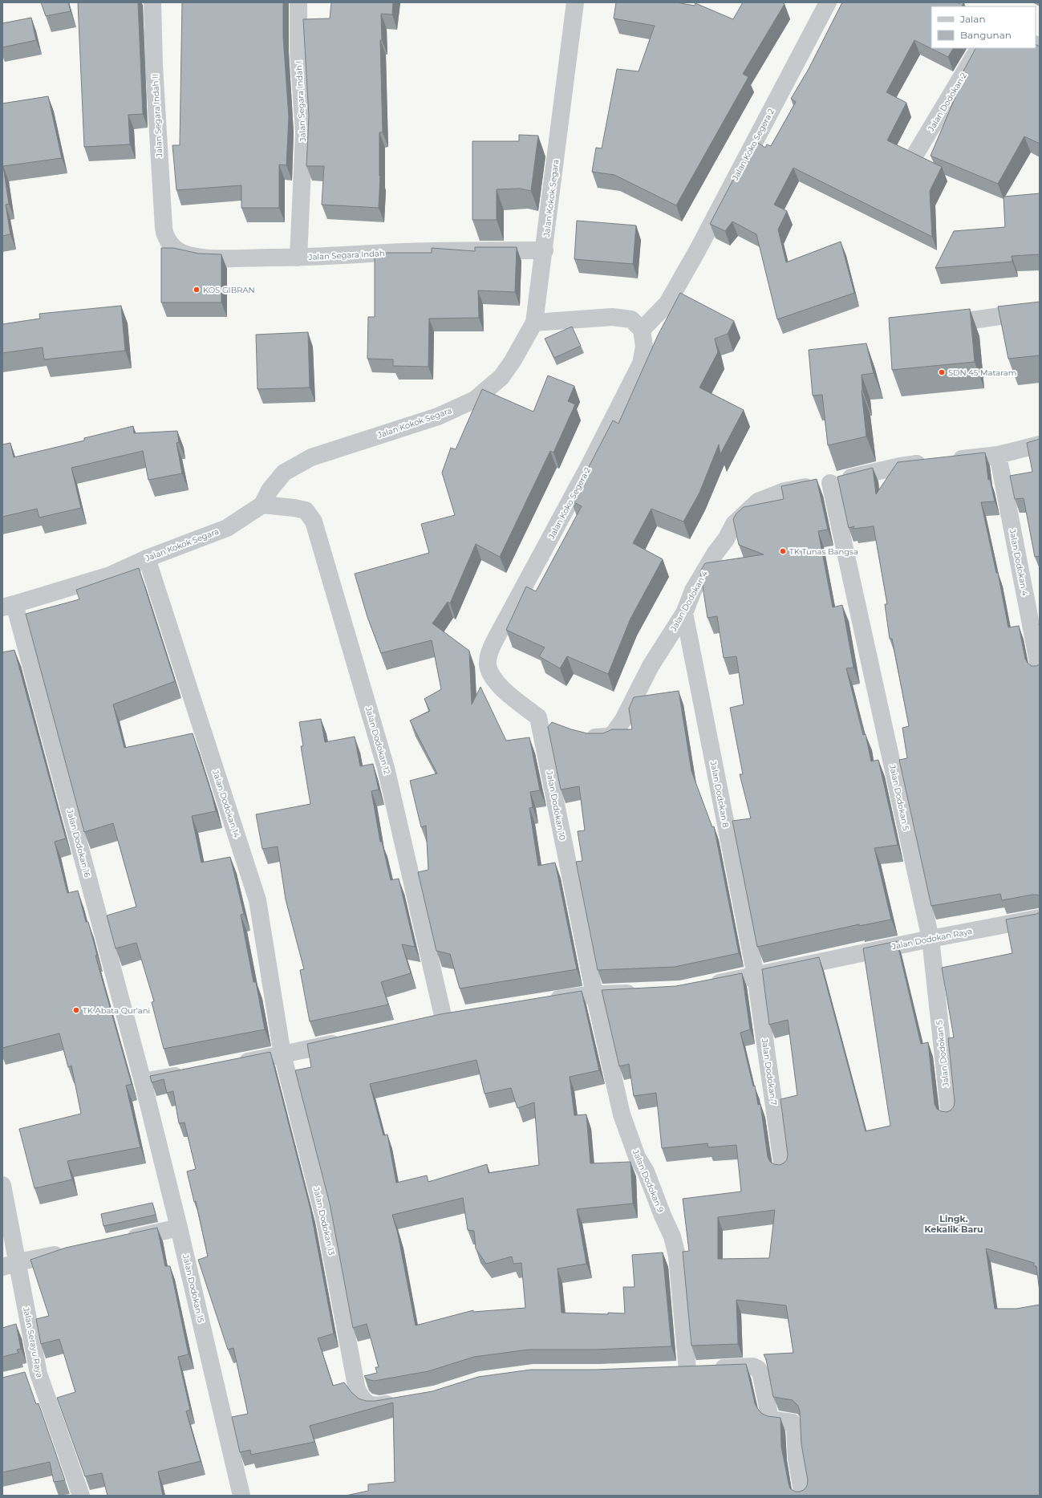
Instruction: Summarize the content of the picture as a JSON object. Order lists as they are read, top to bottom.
{
  "streets": {
    "street": [
      "Jalan Segara Indah I",
      "Jalan Dodokan 2",
      "Jalan Segara Indah II",
      "Jalan Koko Segera 2",
      "Jalan Kokok Segara",
      "Jalan Segara Indah",
      "Jalan Dodokan 4",
      "Jalan Dodokan 12",
      "Jalan Dodokan 8",
      "Jalan Dodokan 5",
      "Jalan Dodokan 14",
      "Jalan Dodokan 10",
      "Jalan Dodokan 16",
      "Jalan Dodokan Raya",
      "Jalan Dodokan 7",
      "Jalan Dodokan 9",
      "Jalan Dodokan 13",
      "Jalan Dodokan 15",
      "Jalan Serayu Raya"
    ]
  },
  "crossings": [
    ["Jalan Segara Indah I", "Jalan Segara Indah"],
    ["Jalan Segara Indah II", "Jalan Segara Indah"],
    ["Jalan Koko Segera 2", "Jalan Dodokan 10"],
    ["Jalan Kokok Segara", "Jalan Segara Indah"],
    ["Jalan Kokok Segara", "Jalan Dodokan 12"],
    ["Jalan Kokok Segara", "Jalan Dodokan 14"],
    ["Jalan Kokok Segara", "Jalan Dodokan 16"],
    ["Jalan Dodokan 4", "Jalan Dodokan 8"],
    ["Jalan Dodokan 4", "Jalan Dodokan 5"],
    ["Jalan Dodokan 8", "Jalan Dodokan Raya"],
    ["Jalan Dodokan 8", "Jalan Dodokan 7"],
    ["Jalan Dodokan 5", "Jalan Dodokan Raya"],
    ["Jalan Dodokan 14", "Jalan Dodokan 13"],
    ["Jalan Dodokan 10", "Jalan Dodokan 9"],
    ["Jalan Dodokan 16", "Jalan Dodokan 15"],
    ["Jalan Dodokan Raya", "Jalan Dodokan 7"]
  ],
  "districts": ["Lingk. Kekalik Baru"],
  "places": [
    "KOS GIBRAN",
    "SDN 45 Mataram",
    "TK Tunas Bangsa",
    "TK Abata Qur'ani"
  ],
  "legend": ["Jalan", "Bangunan"]
}
